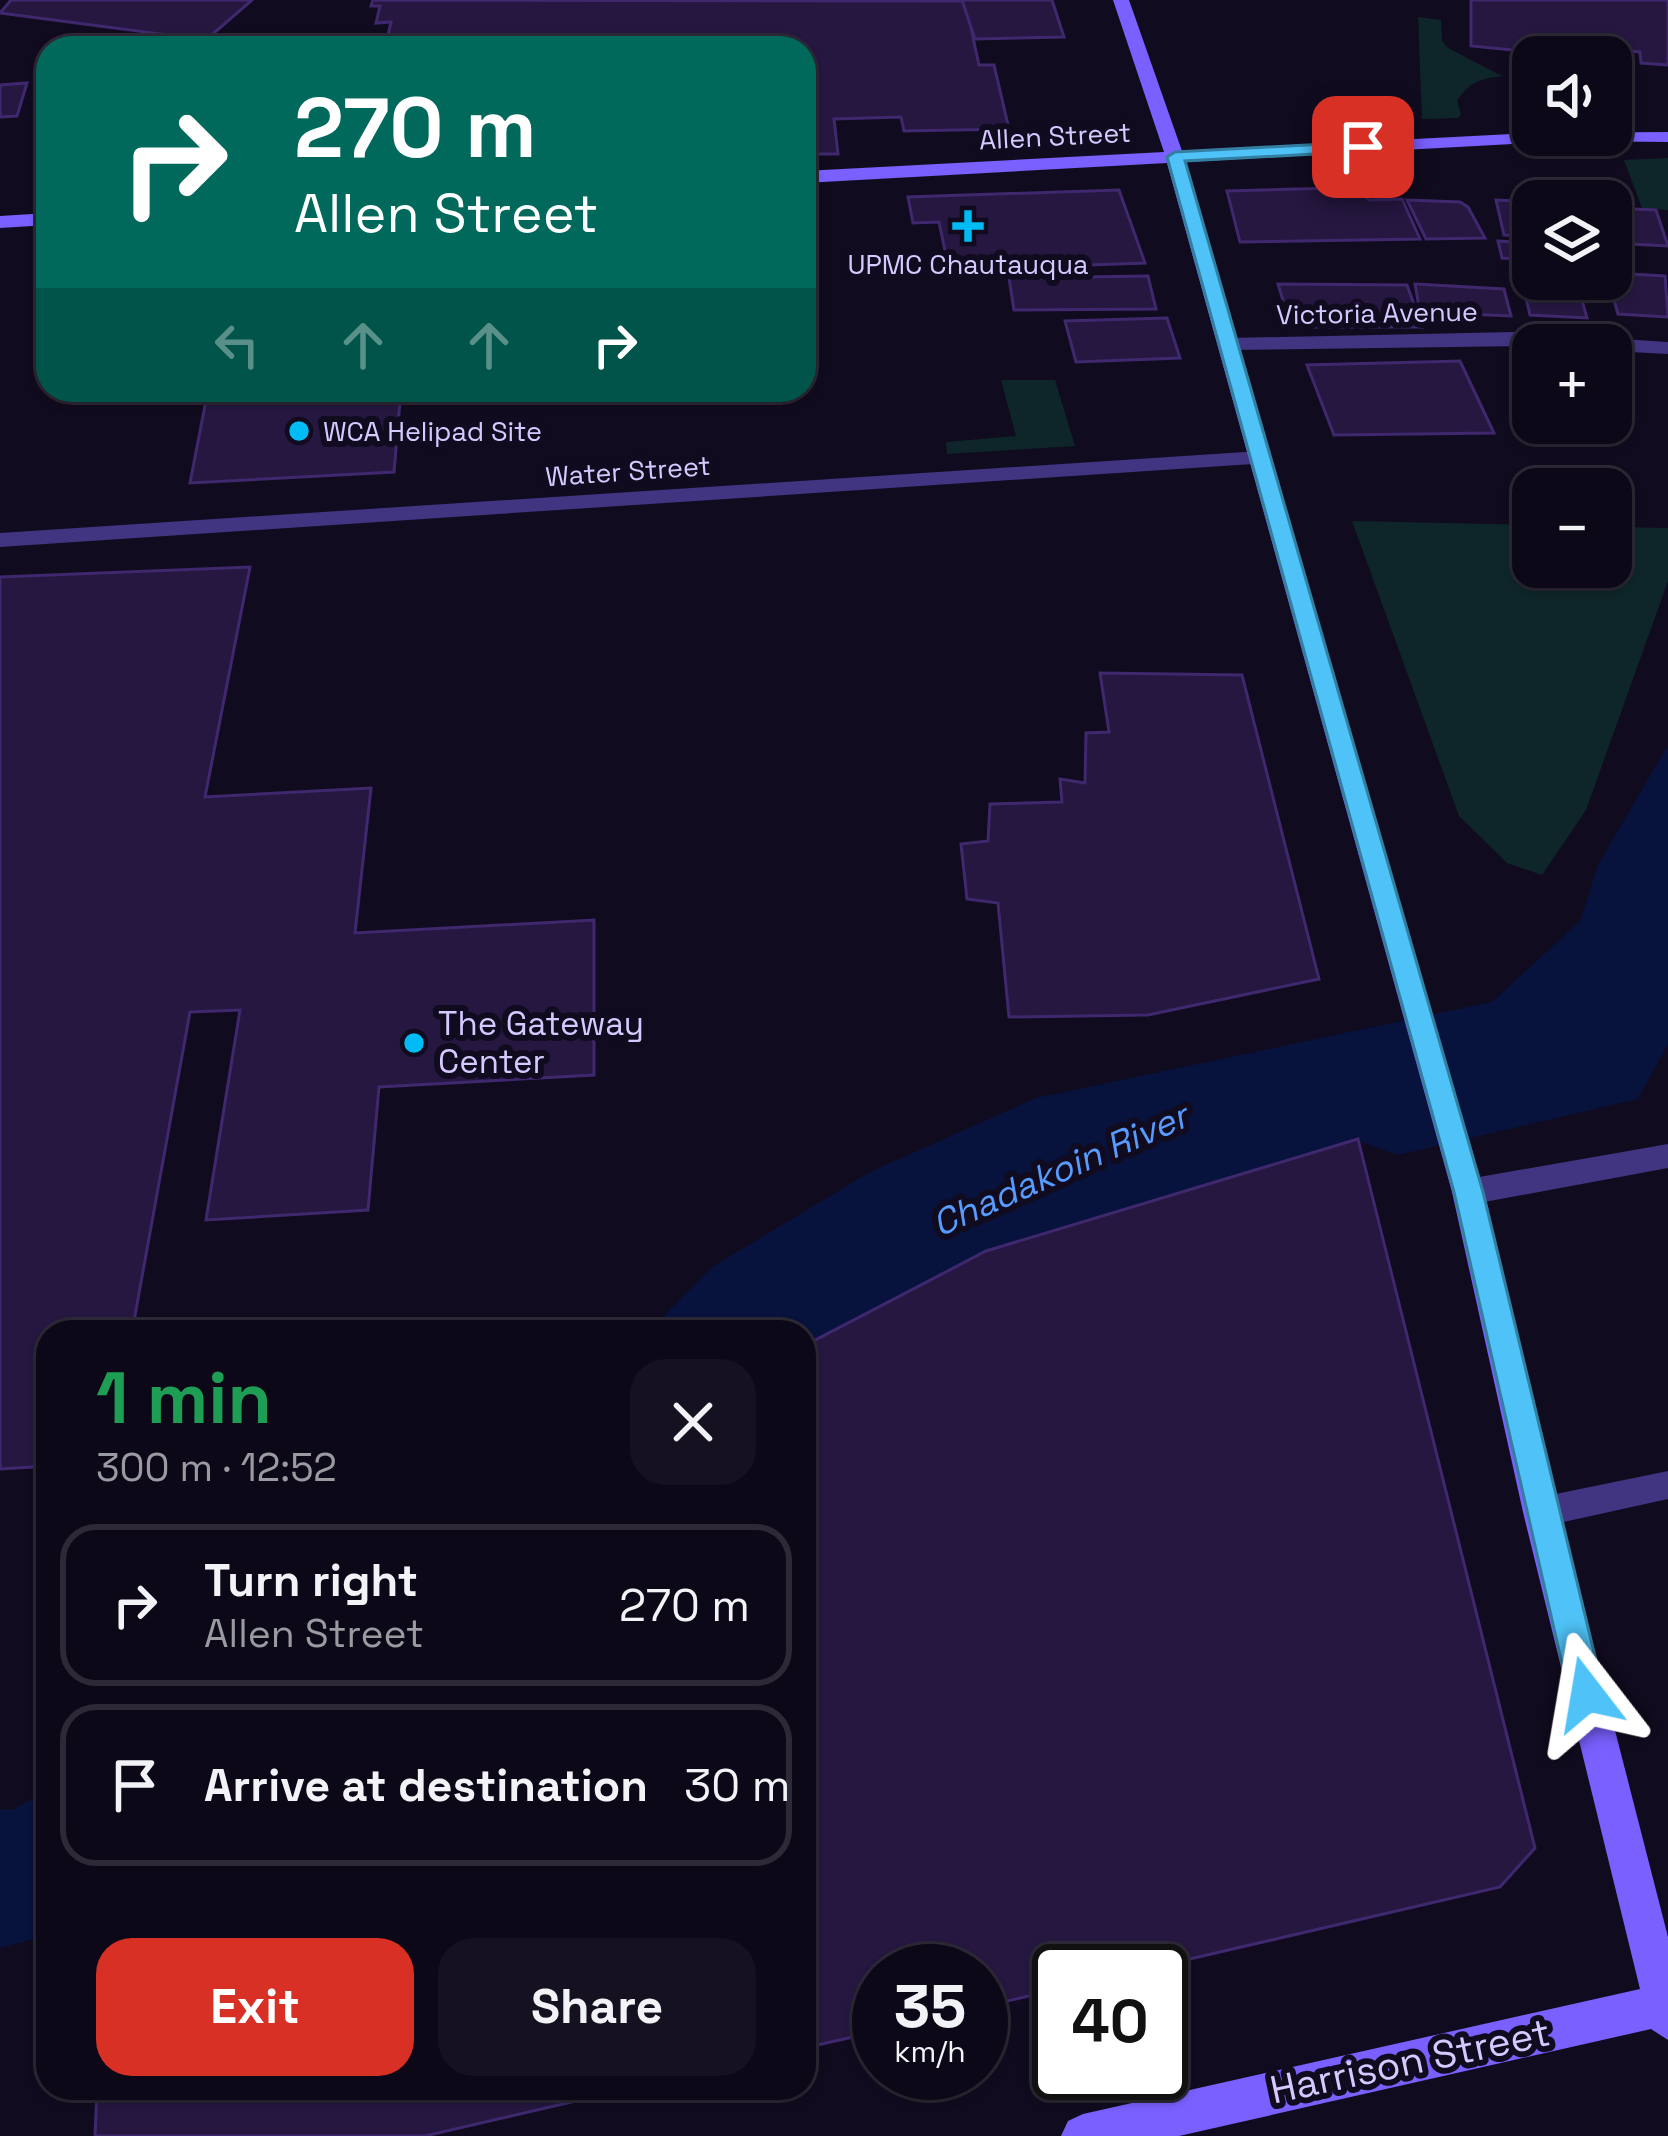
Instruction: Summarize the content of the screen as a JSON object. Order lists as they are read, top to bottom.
{
  "streets": {
    "street": [
      "Allen Street",
      "Victoria Avenue",
      "Water Street",
      "Harrison Street"
    ]
  },
  "water": ["Chadakoin River"],
  "places": {
    "health": ["UPMC Chautauqua"],
    "other": ["WCA Helipad Site", "The Gateway Center"]
  },
  "page": {
    "map_buttons": ["+", "−"],
    "turn": ["270 m", "Allen Street"],
    "heading": ["1 min", "300 m · 12:52"],
    "list": [
      {
        "name": "Turn right",
        "note": "Allen Street",
        "value": "270 m"
      },
      {
        "name": "Arrive at destination",
        "value": "30 m"
      }
    ],
    "buttons": ["Exit", "Share"],
    "speed": "35 km/h",
    "limit": "40"
  }
}
